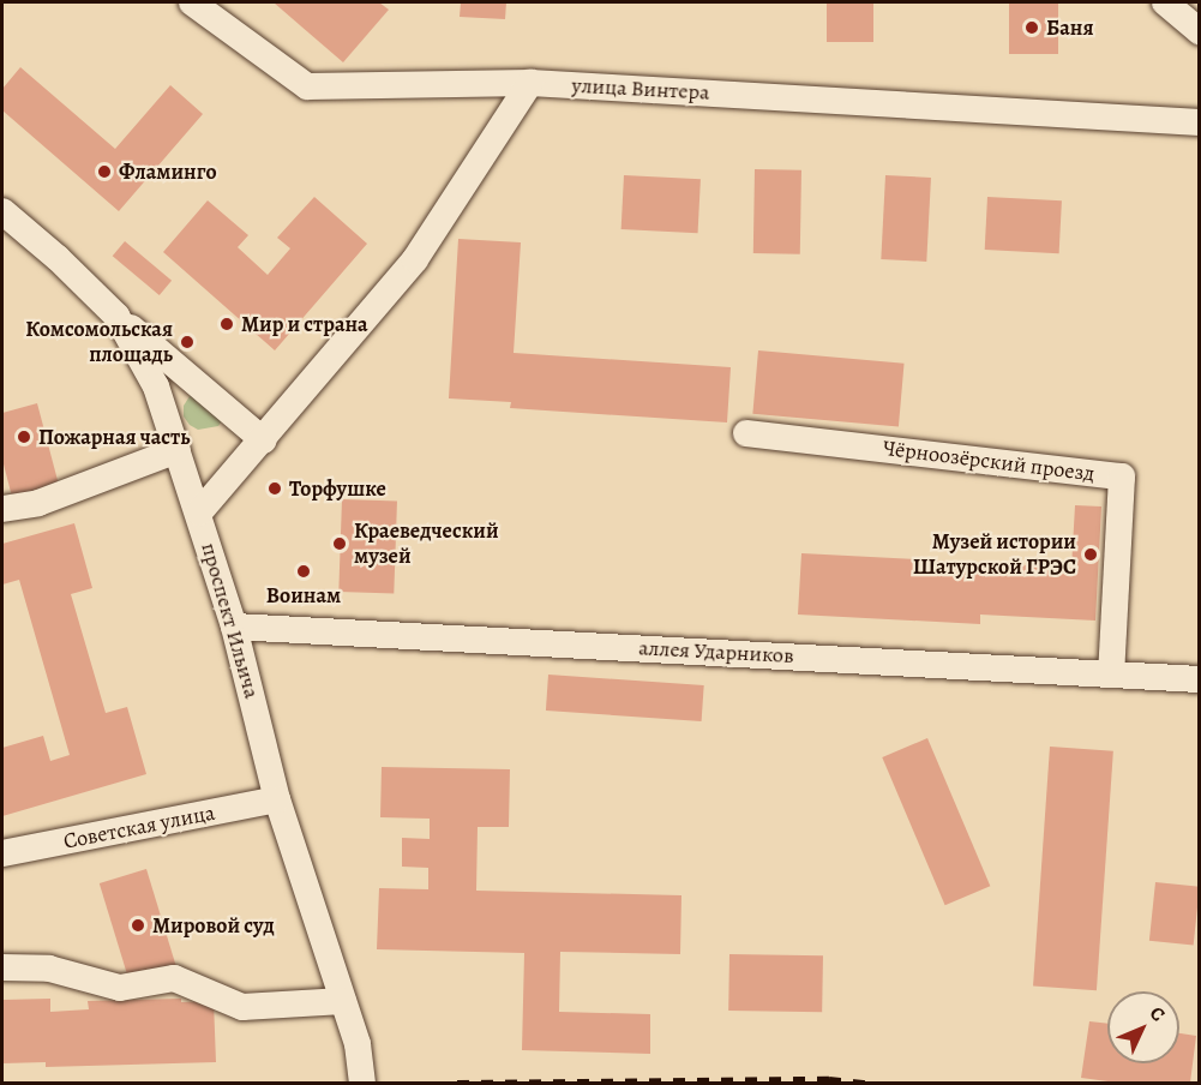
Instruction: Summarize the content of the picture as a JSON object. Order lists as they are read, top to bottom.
{
  "streets": {
    "street": [
      "улица Винтера",
      "Чёрноозёрский проезд",
      "проспект Ильича",
      "аллея Ударников",
      "Советская улица"
    ]
  },
  "crossings": [
    ["Чёрноозёрский проезд", "аллея Ударников"],
    ["проспект Ильича", "аллея Ударников"],
    ["проспект Ильича", "Советская улица"]
  ],
  "places": [
    "Баня",
    "Фламинго",
    "Мир и страна",
    "Комсомольская площадь",
    "Пожарная часть",
    "Торфушке",
    "Краеведческий музей",
    "Музей истории Шатурской ГРЭС",
    "Воинам",
    "Мировой суд"
  ],
  "north": "top right"
}
